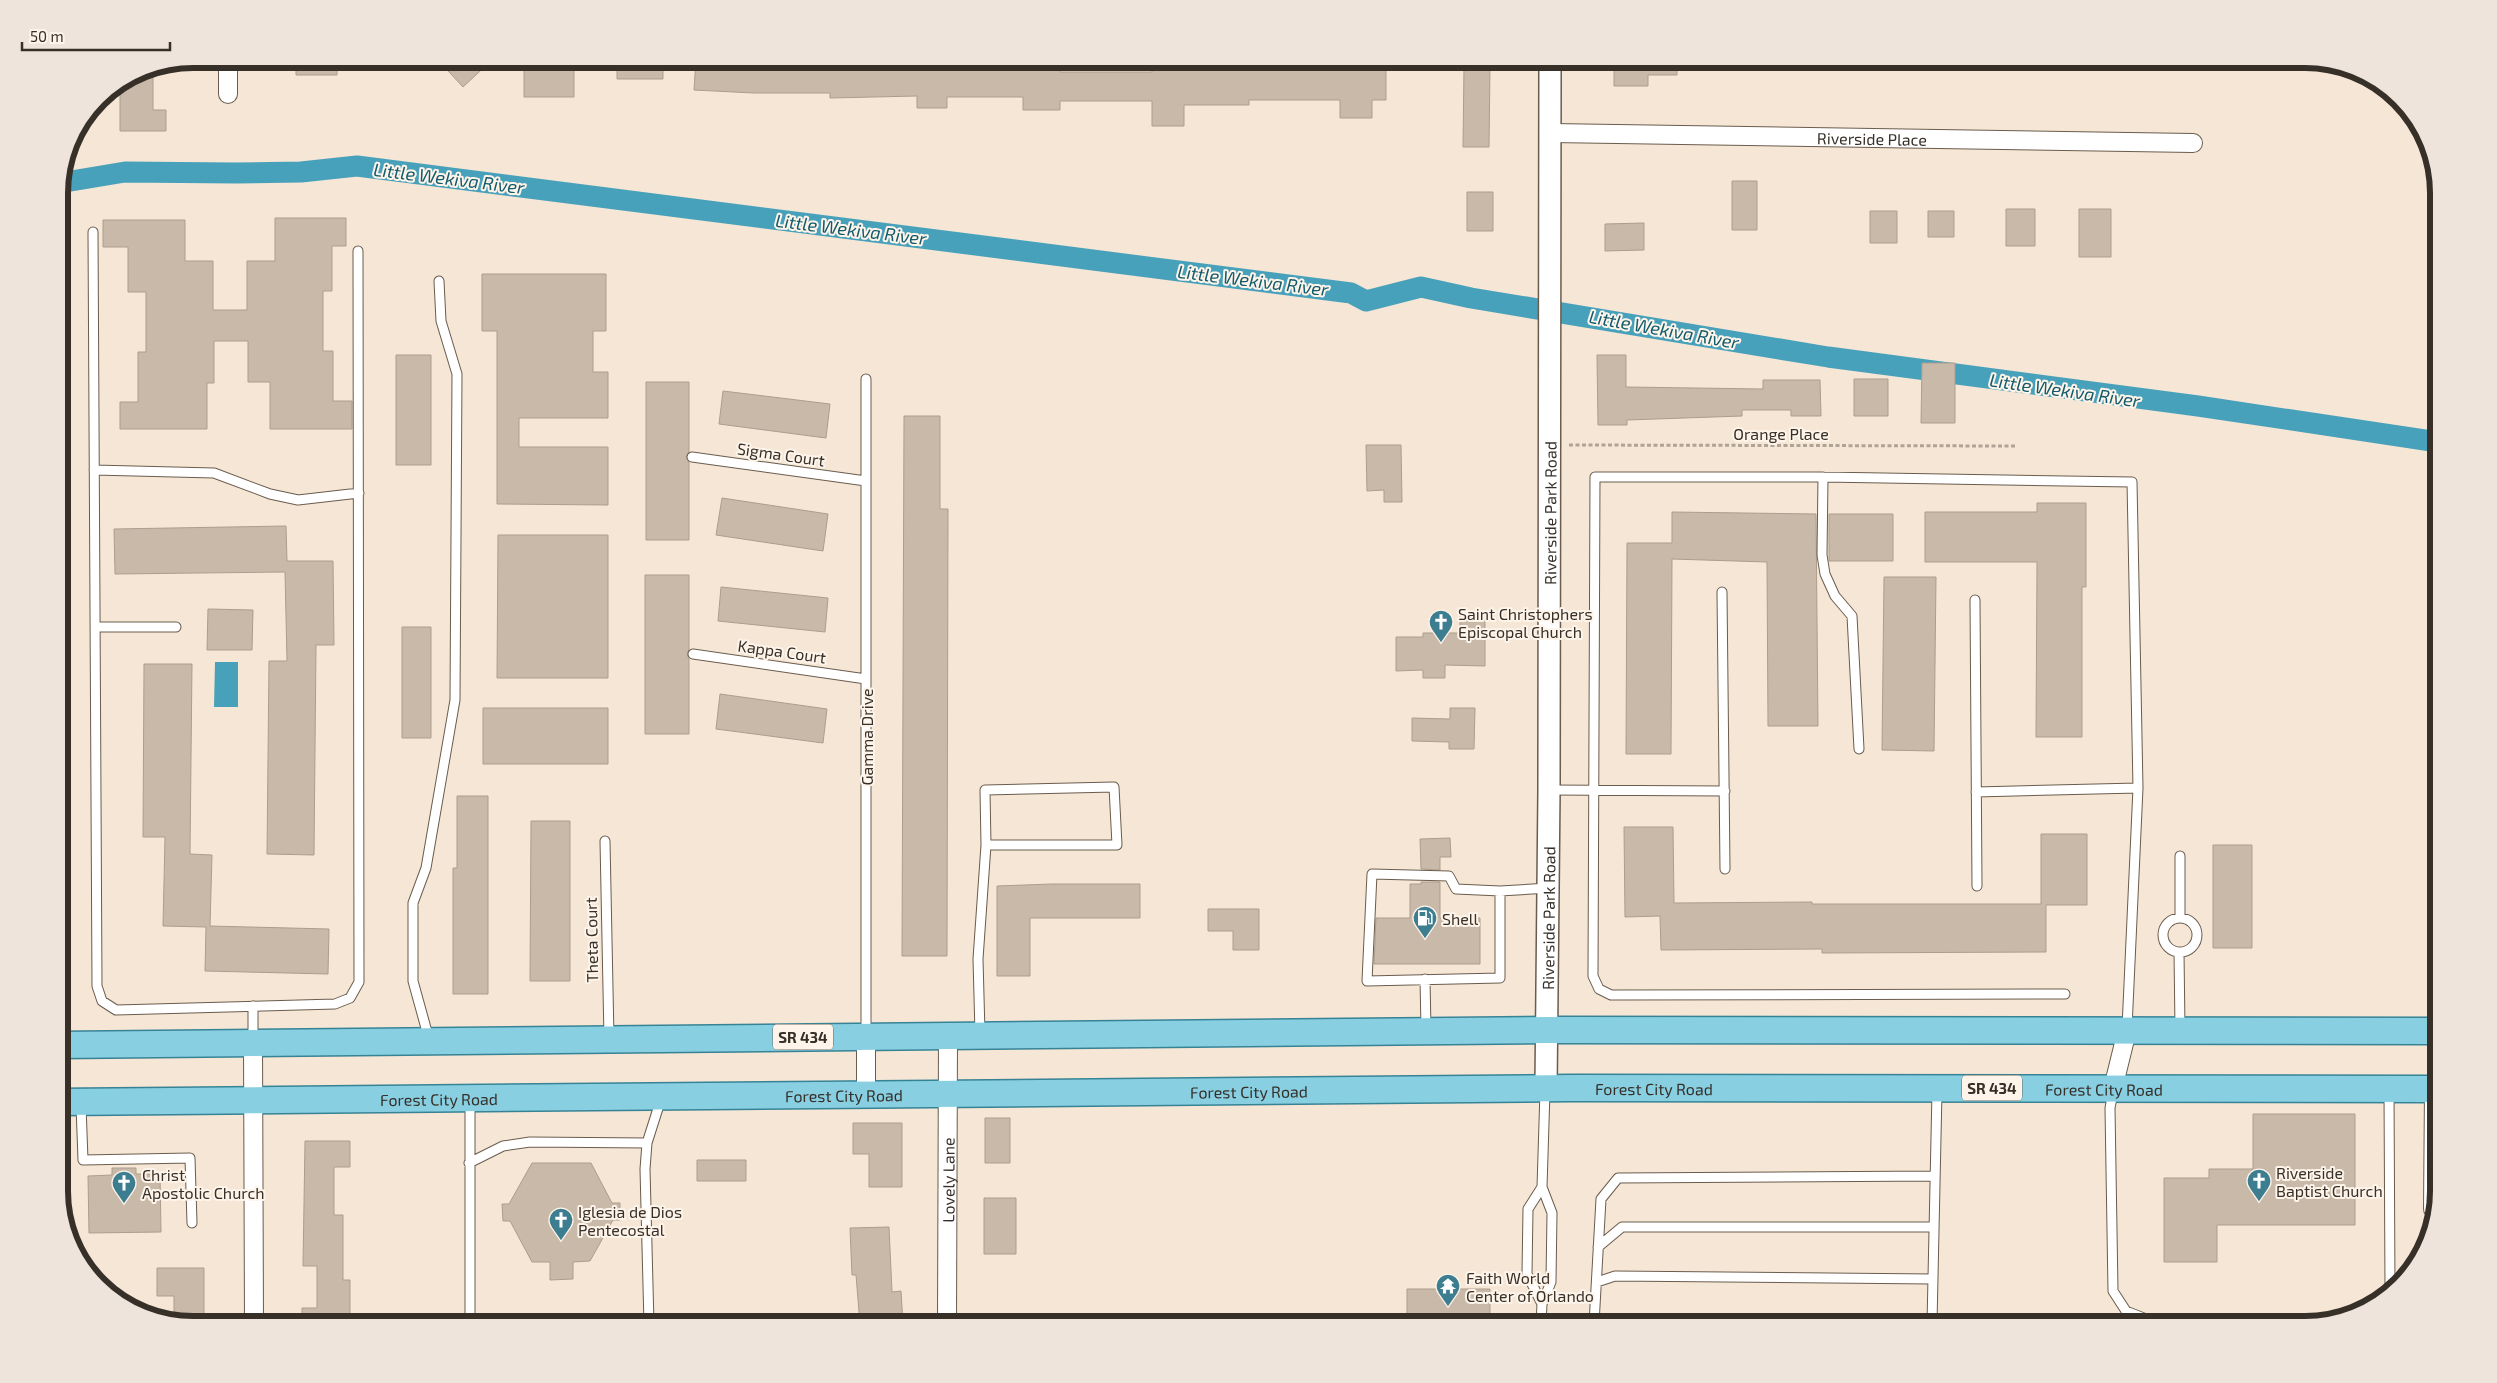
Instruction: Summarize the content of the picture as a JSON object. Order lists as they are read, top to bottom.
{
  "streets": {
    "main road": ["SR 434", "Forest City Road"],
    "street": [
      "Riverside Place",
      "Riverside Park Road",
      "Gamma Drive",
      "Lovely Lane"
    ],
    "lane": ["Sigma Court", "Kappa Court", "Theta Court"],
    "path": ["Orange Place"]
  },
  "crossings": [
    ["Riverside Place", "Riverside Park Road"],
    ["Orange Place", "Riverside Park Road"],
    ["Sigma Court", "Gamma Drive"],
    ["Riverside Park Road", "SR 434"],
    ["Riverside Park Road", "Forest City Road"],
    ["Kappa Court", "Gamma Drive"],
    ["Gamma Drive", "SR 434"],
    ["Gamma Drive", "Forest City Road"],
    ["Theta Court", "SR 434"],
    ["SR 434", "Lovely Lane"],
    ["Forest City Road", "Lovely Lane"]
  ],
  "water": ["Little Wekiva River"],
  "places": {
    "church": [
      "Saint Christophers Episcopal Church",
      "Riverside Baptist Church",
      "Christ Apostolic Church",
      "Iglesia de Dios Pentecostal"
    ],
    "fuel station": ["Shell"],
    "temple": ["Faith World Center of Orlando"]
  },
  "scale_bar": "50 m"
}
